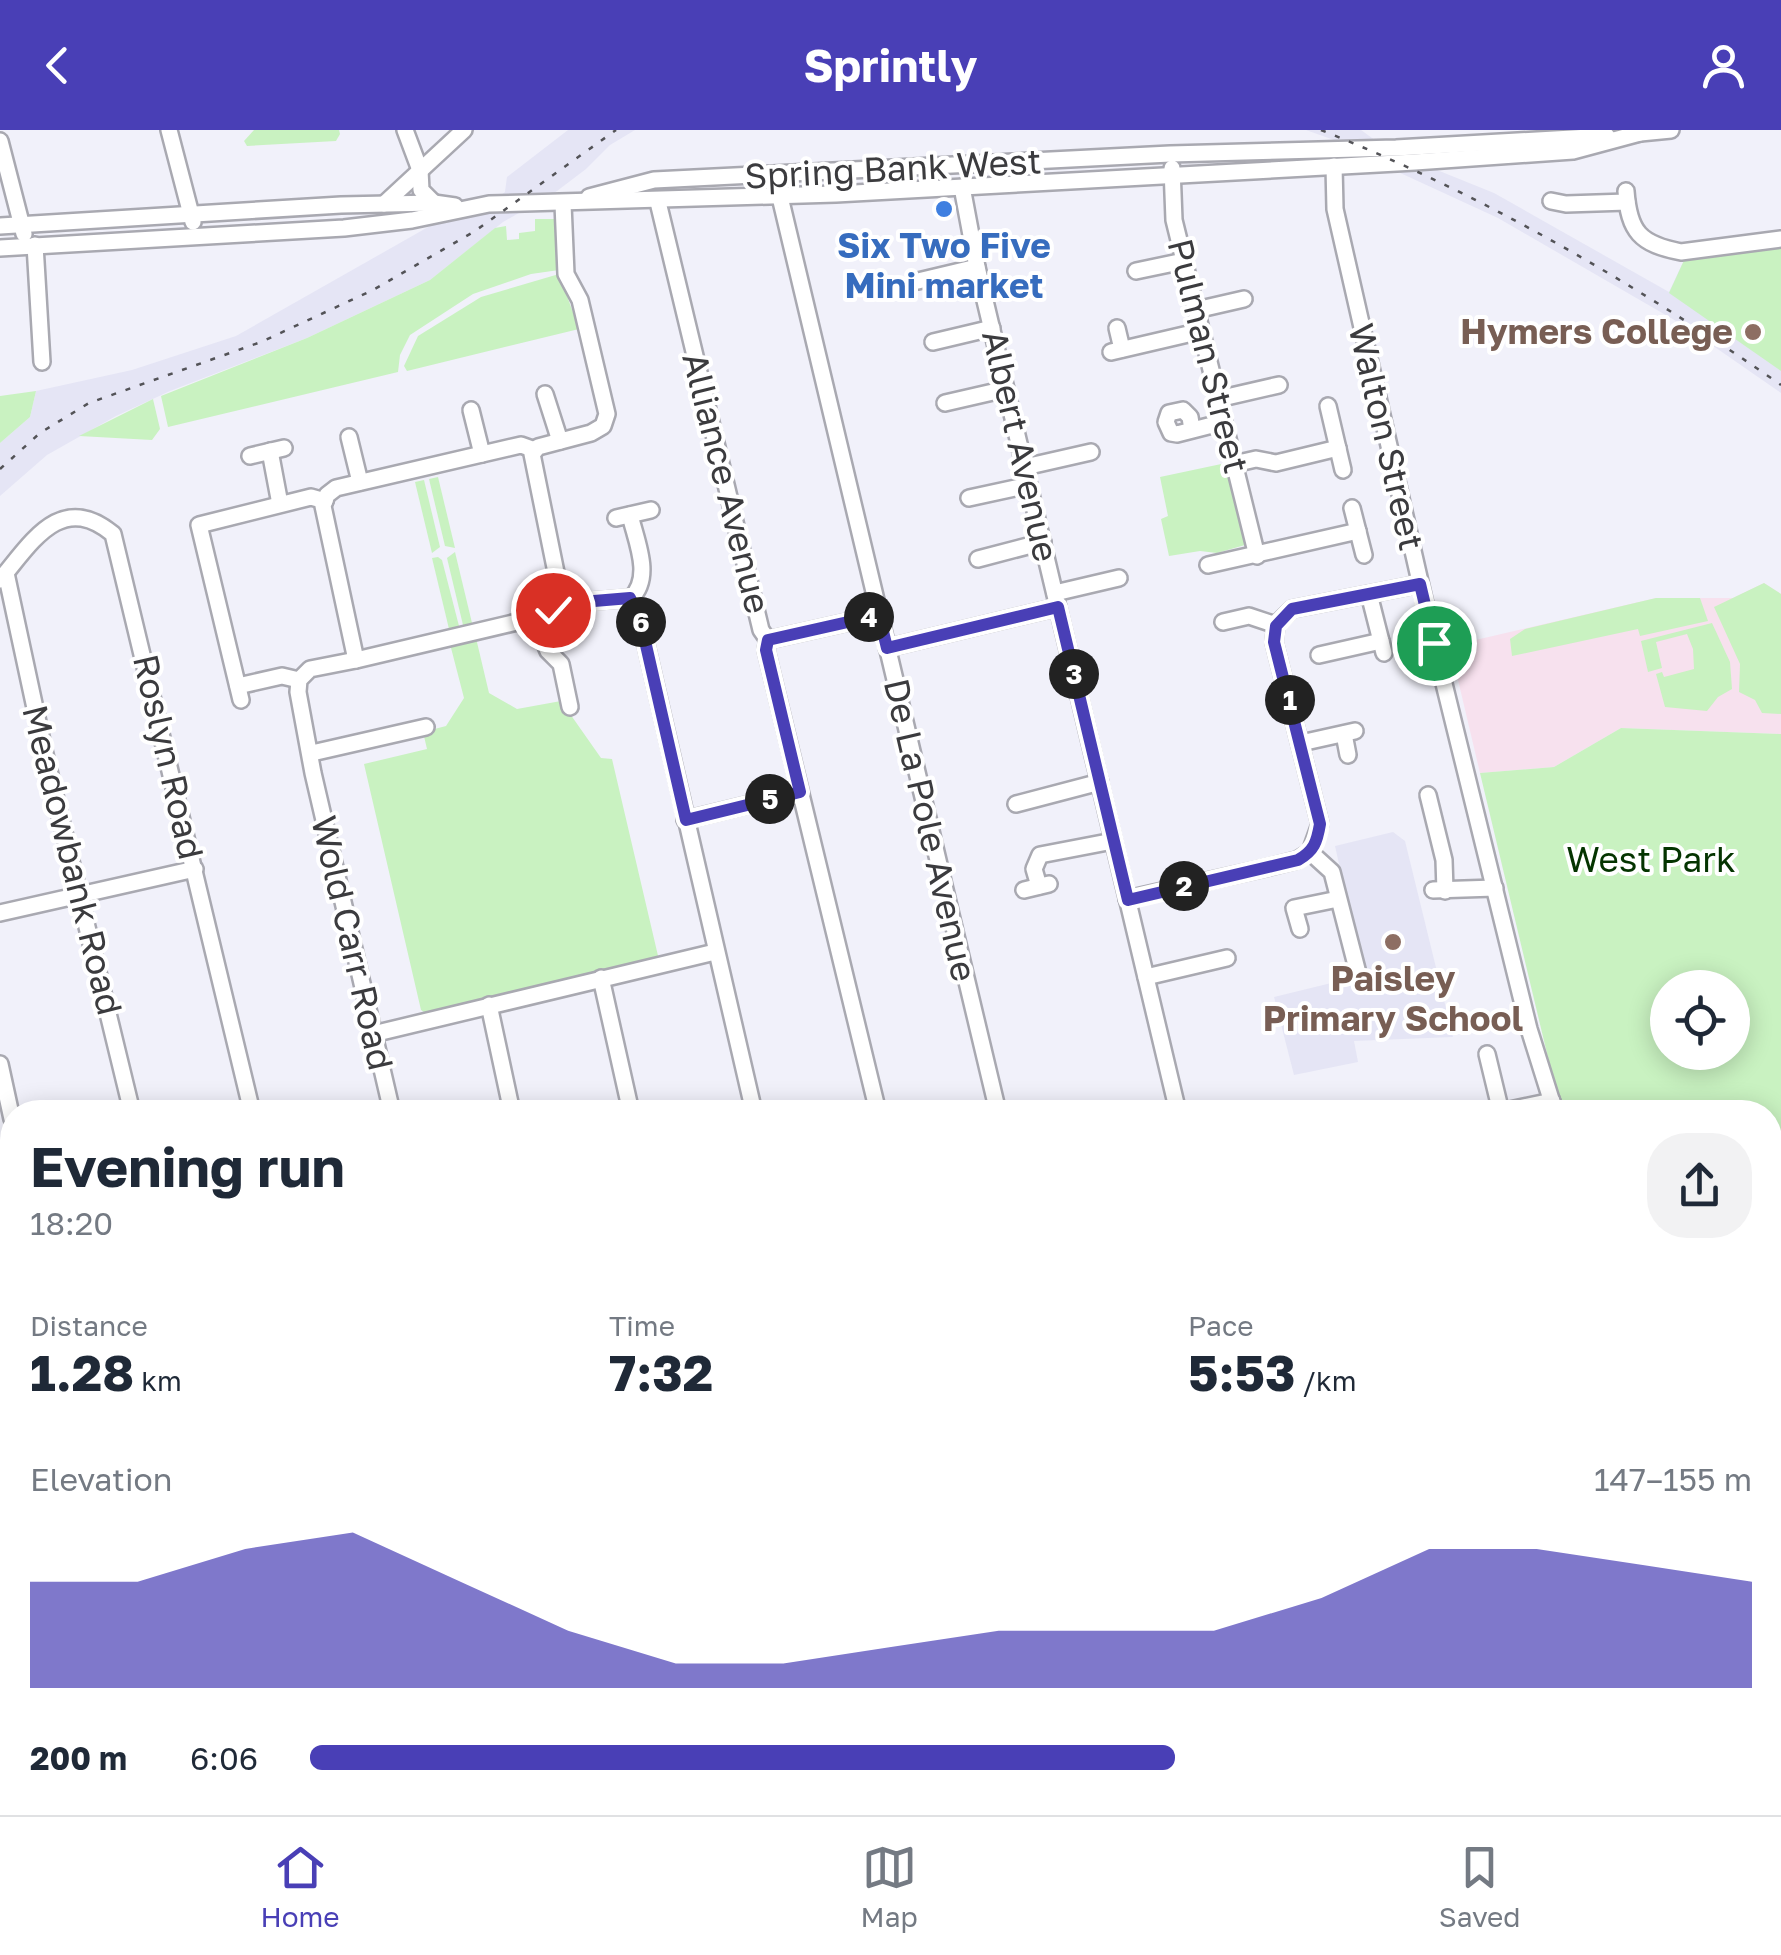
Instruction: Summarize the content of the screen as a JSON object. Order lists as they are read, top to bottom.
{
  "streets": {
    "street": [
      "Spring Bank West",
      "Pulman Street",
      "Walton Street",
      "Albert Avenue",
      "Alliance Avenue",
      "Roslyn Road",
      "De La Pole Avenue",
      "Meadowbank Road",
      "Wold Carr Road"
    ]
  },
  "crossings": [
    ["Spring Bank West", "Pulman Street"],
    ["Spring Bank West", "Walton Street"],
    ["Spring Bank West", "Albert Avenue"],
    ["Spring Bank West", "Alliance Avenue"],
    ["Spring Bank West", "De La Pole Avenue"],
    ["Roslyn Road", "Meadowbank Road"]
  ],
  "parks": ["West Park"],
  "places": ["Six Two Five Mini market", "Hymers College", "Paisley Primary School"],
  "page": {
    "header": "Sprintly",
    "pins": [
      "4",
      "6",
      "3",
      "1",
      "5",
      "2"
    ],
    "heading": ["Evening run", "18:20"],
    "stats": [
      ["Distance", "1.28 km"],
      ["Time", "7:32"],
      ["Pace", "5:53 /km"]
    ],
    "chart": ["Elevation", "147–155 m"],
    "list": [
      {
        "name": "200 m",
        "note": "6:06"
      }
    ],
    "tabs": ["Home", "Map", "Saved"]
  }
}
